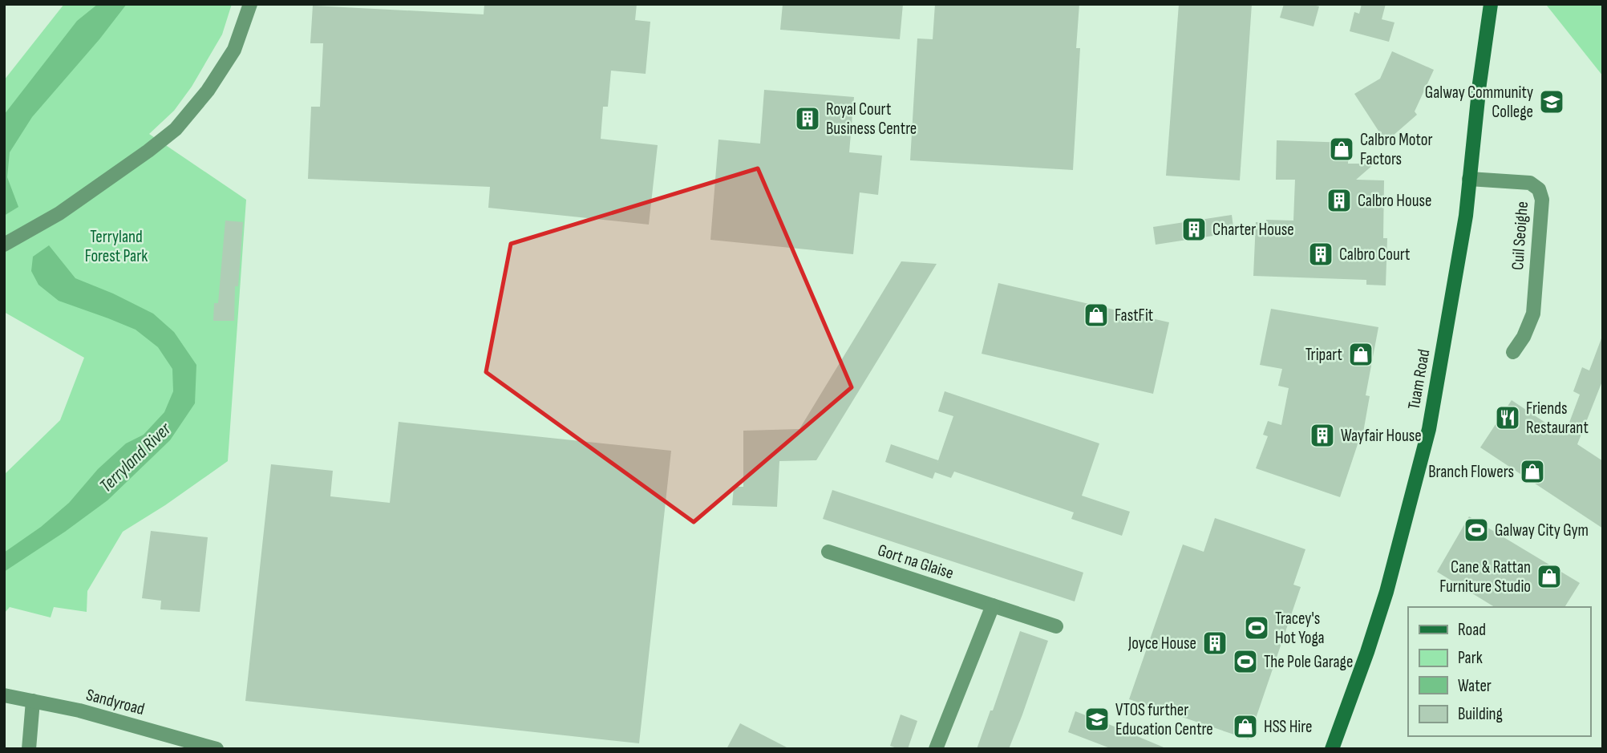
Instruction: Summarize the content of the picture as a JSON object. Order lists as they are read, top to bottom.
{
  "streets": {
    "main road": ["Tuam Road"],
    "street": ["Cuil Seoighe", "Gort na Glaise", "Sandyroad"]
  },
  "crossings": [
    ["Cuil Seoighe", "Tuam Road"]
  ],
  "water": ["Terryland River"],
  "parks": ["Terryland Forest Park"],
  "places": {
    "school or university": ["Galway Community College", "VTOS further Education Centre"],
    "building": [
      "Royal Court Business Centre",
      "Calbro House",
      "Charter House",
      "Calbro Court",
      "Wayfair House",
      "Joyce House"
    ],
    "shop": [
      "Calbro Motor Factors",
      "FastFit",
      "Tripart",
      "Branch Flowers",
      "Cane & Rattan Furniture Studio",
      "HSS Hire"
    ],
    "restaurant": ["Friends Restaurant"],
    "sports": ["Galway City Gym", "Tracey's Hot Yoga", "The Pole Garage"]
  },
  "legend": [
    "Road",
    "Park",
    "Water",
    "Building"
  ]
}
